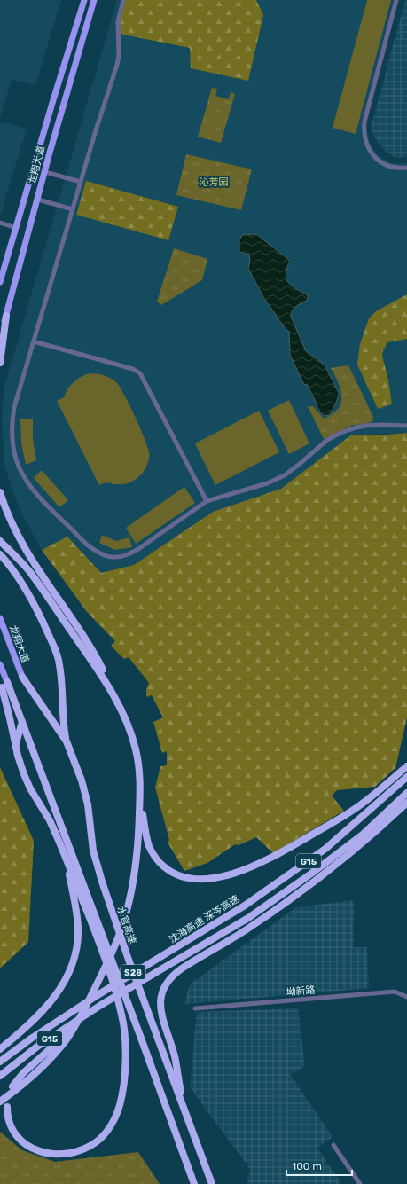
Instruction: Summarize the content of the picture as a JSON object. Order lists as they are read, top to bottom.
{
  "streets": {
    "highway": [
      "G15",
      "沈海高速 深岑高速",
      "水官高速",
      "S28"
    ],
    "main road": ["龙翔大道"],
    "street": ["坳新路"]
  },
  "crossings": [
    ["龙翔大道", "水官高速"]
  ],
  "parks": ["沁芳园"],
  "scale_bar": "100 m"
}
